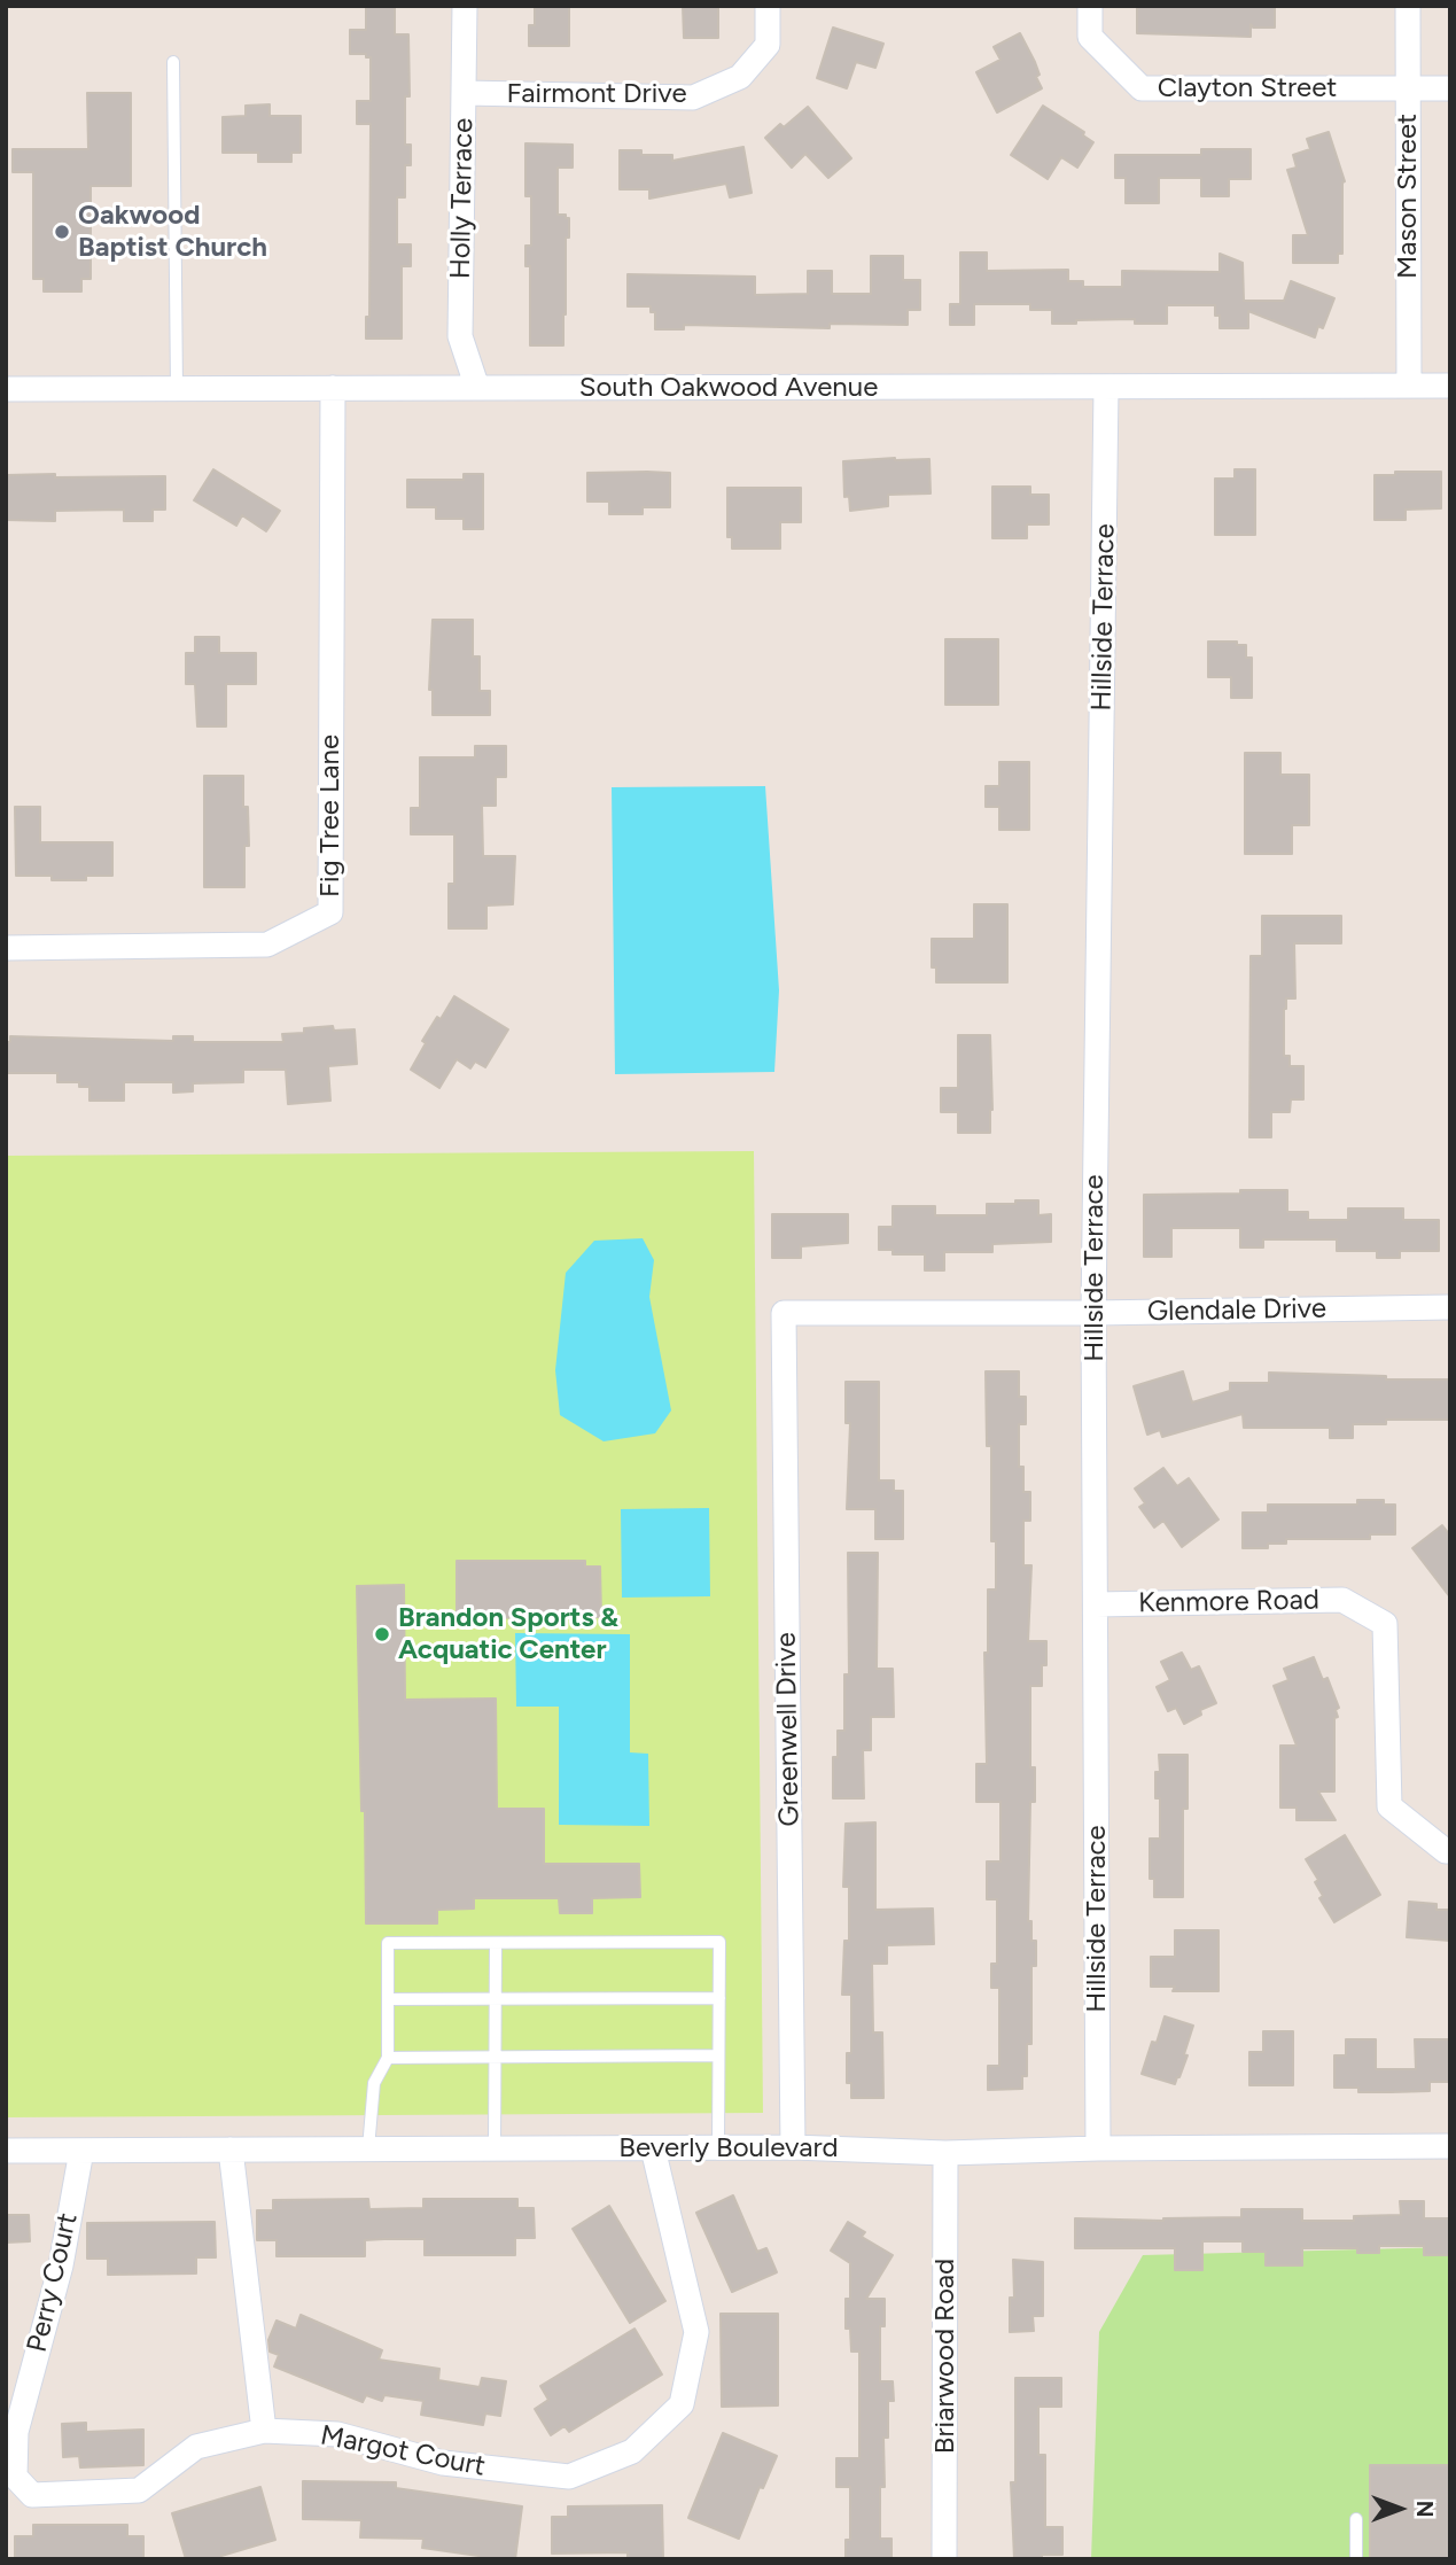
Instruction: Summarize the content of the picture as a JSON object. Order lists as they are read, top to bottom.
{
  "streets": {
    "street": [
      "Clayton Street",
      "Fairmont Drive",
      "Mason Street",
      "Holly Terrace",
      "South Oakwood Avenue",
      "Hillside Terrace",
      "Fig Tree Lane",
      "Glendale Drive",
      "Kenmore Road",
      "Greenwell Drive",
      "Beverly Boulevard",
      "Perry Court",
      "Briarwood Road",
      "Margot Court"
    ]
  },
  "crossings": [
    ["Clayton Street", "Mason Street"],
    ["Fairmont Drive", "Holly Terrace"],
    ["Mason Street", "South Oakwood Avenue"],
    ["Holly Terrace", "South Oakwood Avenue"],
    ["South Oakwood Avenue", "Hillside Terrace"],
    ["South Oakwood Avenue", "Fig Tree Lane"],
    ["Hillside Terrace", "Glendale Drive"],
    ["Hillside Terrace", "Kenmore Road"],
    ["Hillside Terrace", "Beverly Boulevard"],
    ["Glendale Drive", "Greenwell Drive"],
    ["Greenwell Drive", "Beverly Boulevard"],
    ["Beverly Boulevard", "Perry Court"],
    ["Beverly Boulevard", "Briarwood Road"],
    ["Beverly Boulevard", "Margot Court"],
    ["Perry Court", "Margot Court"]
  ],
  "places": ["Oakwood Baptist Church", "Brandon Sports & Acquatic Center"],
  "north": "right"
}
